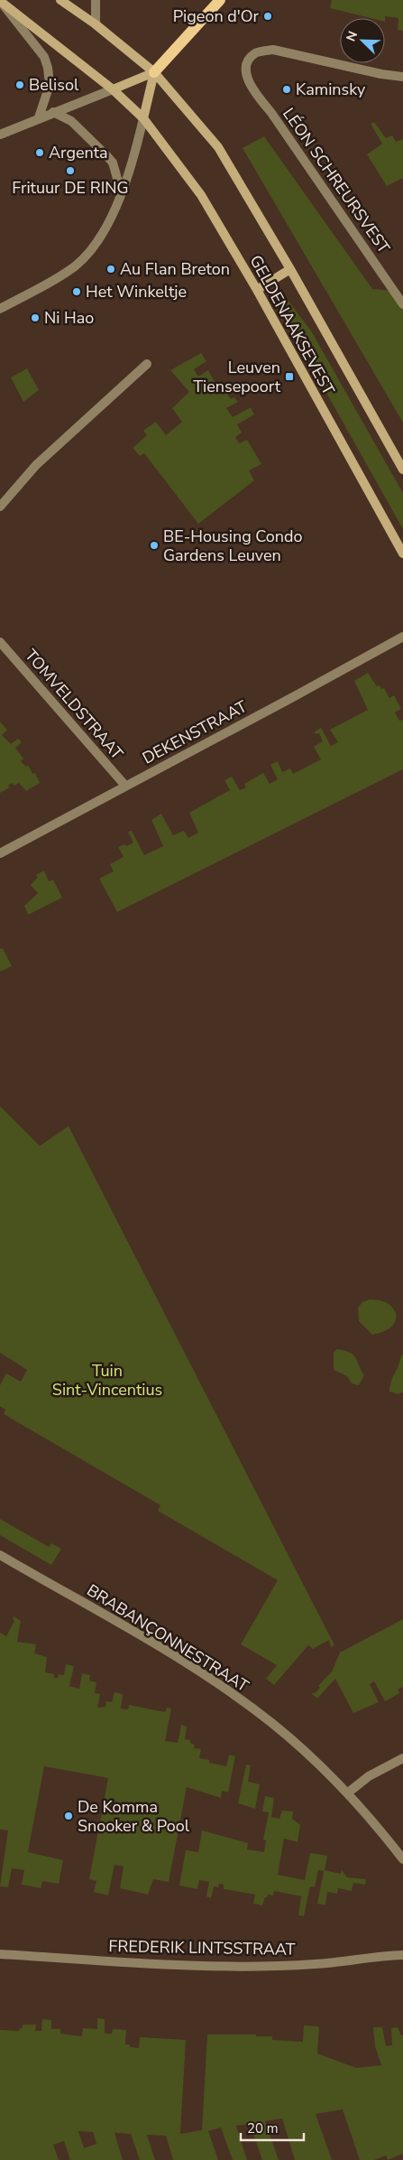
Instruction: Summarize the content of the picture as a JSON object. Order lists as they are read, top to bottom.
{
  "streets": {
    "main road": ["GELDENAAKSEVEST"],
    "street": [
      "LÉON SCHREURSVEST",
      "TOMVELDSTRAAT",
      "DEKENSTRAAT",
      "BRABANÇONNESTRAAT",
      "FREDERIK LINTSSTRAAT"
    ]
  },
  "crossings": [
    ["TOMVELDSTRAAT", "DEKENSTRAAT"]
  ],
  "parks": ["Tuin Sint-Vincentius"],
  "places": {
    "other": [
      "Pigeon d'Or",
      "Belisol",
      "Kaminsky",
      "Argenta",
      "Frituur DE RING",
      "Au Flan Breton",
      "Het Winkeltje",
      "Ni Hao",
      "BE-Housing Condo Gardens Leuven",
      "De Komma Snooker & Pool"
    ],
    "transit": ["Leuven Tiensepoort"]
  },
  "scale_bar": "20 m",
  "north": "top left"
}
